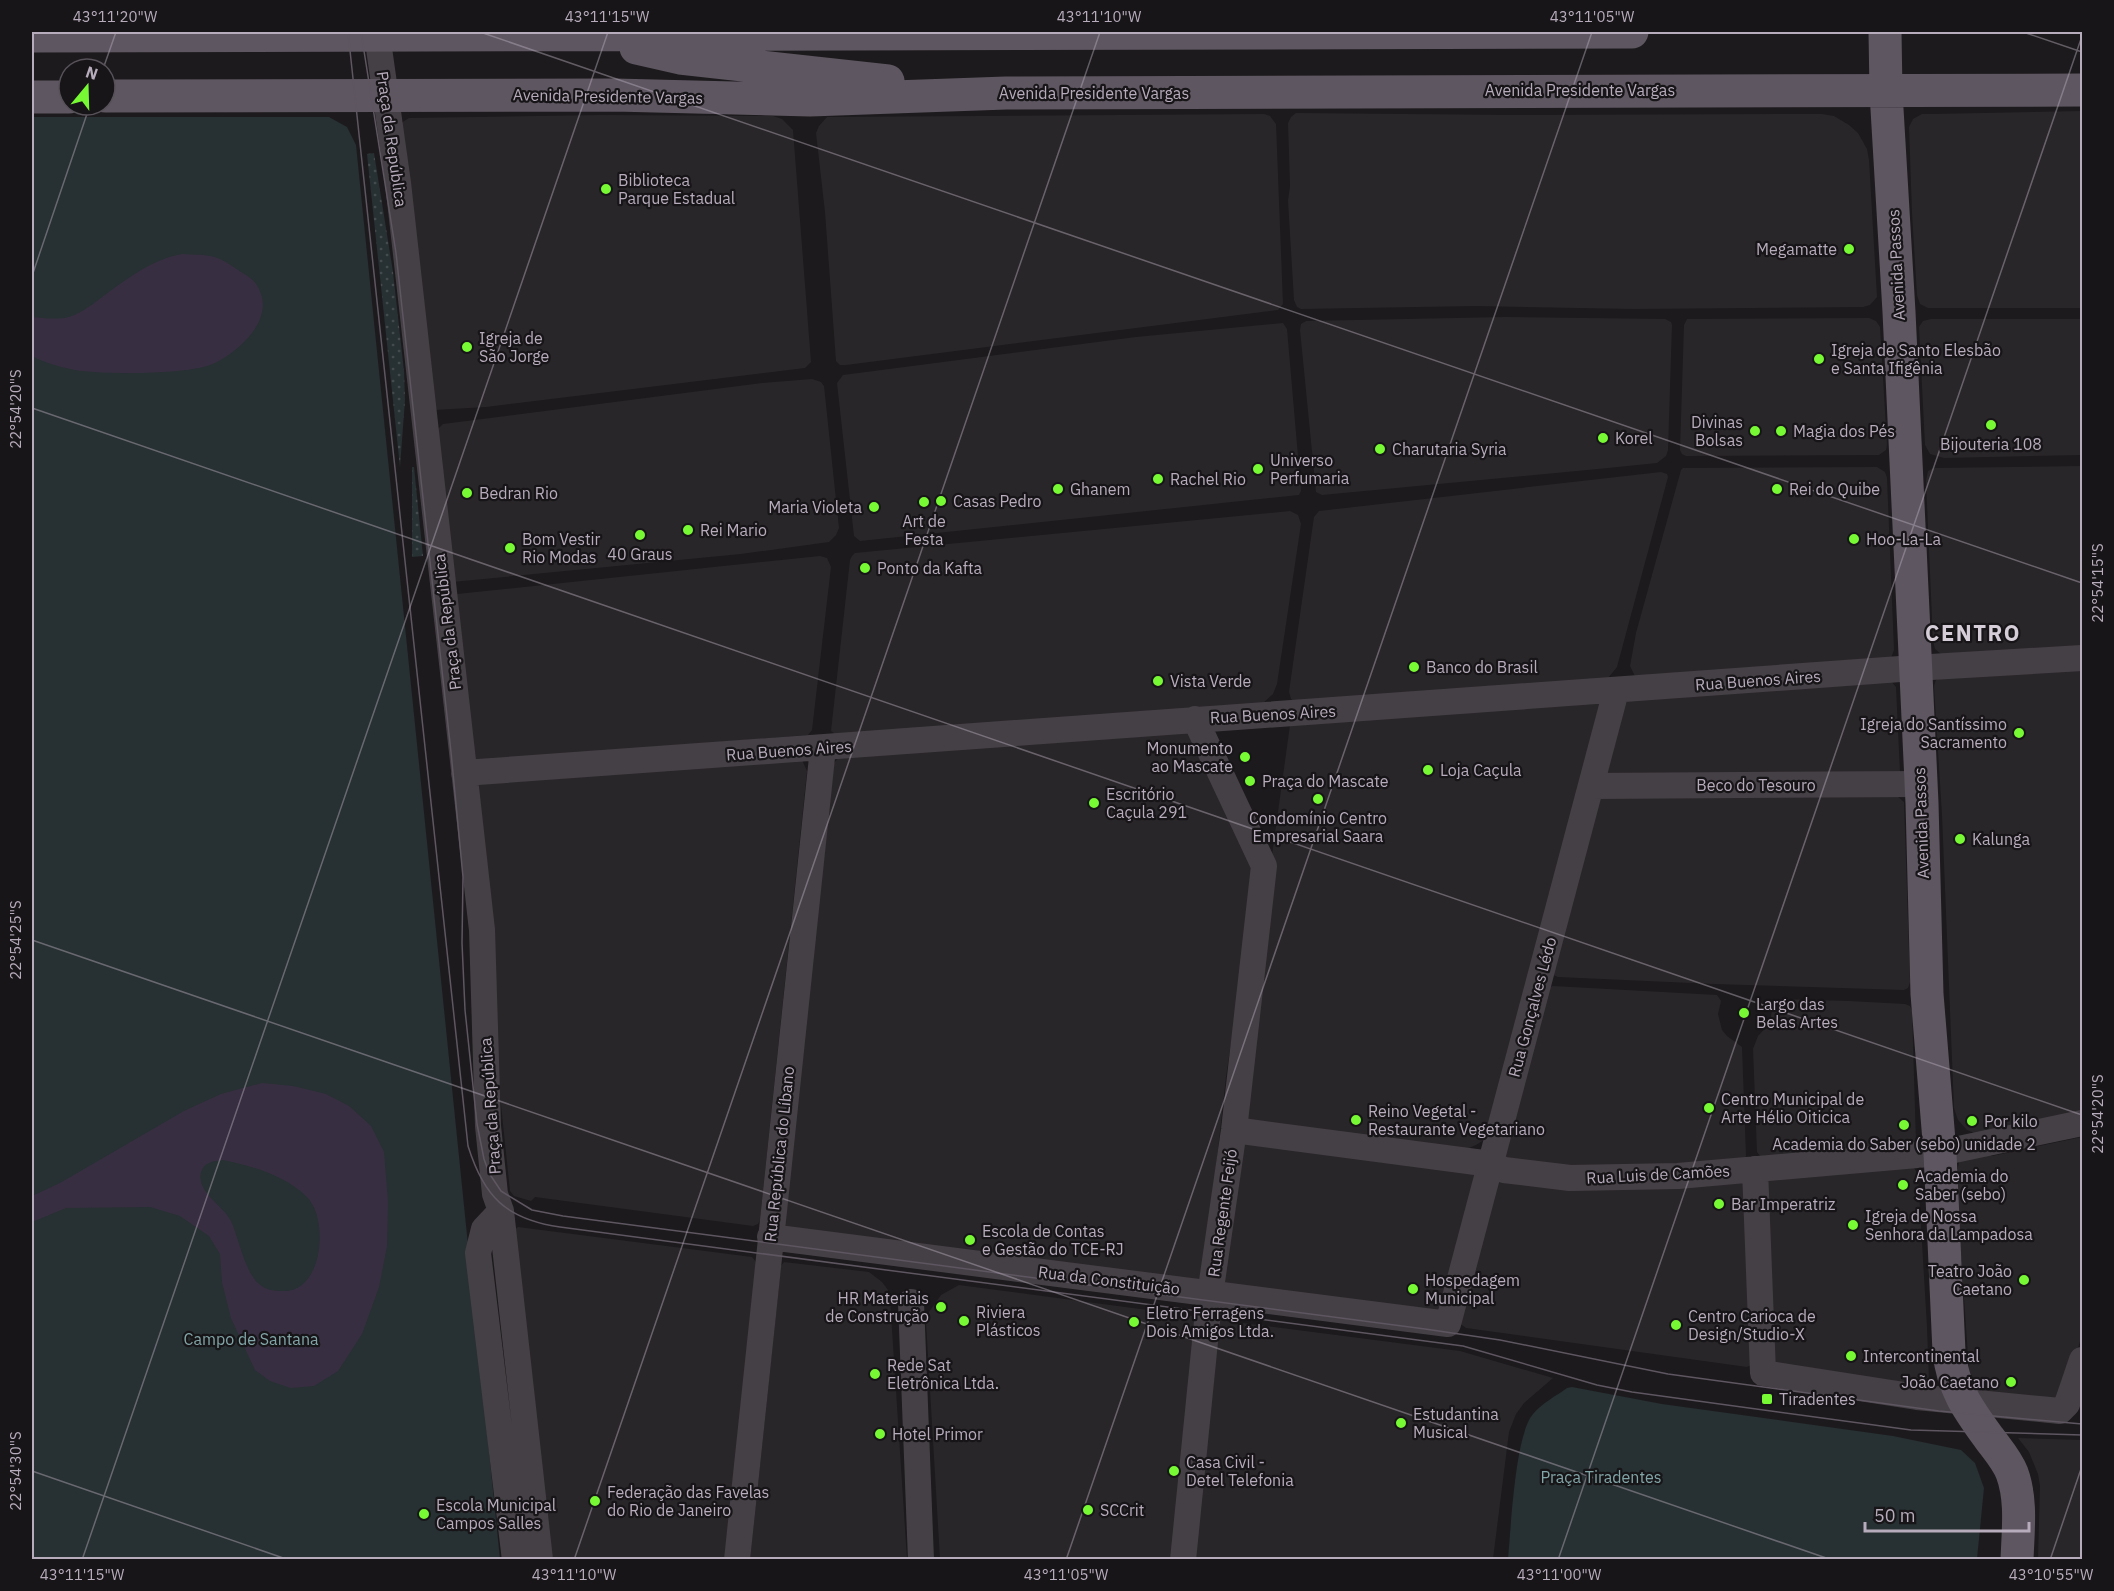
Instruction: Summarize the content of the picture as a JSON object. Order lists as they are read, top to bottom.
{
  "streets": {
    "main road": ["Avenida Presidente Vargas", "Avenida Passos"],
    "street": [
      "Praça da República",
      "Rua Buenos Aires",
      "Beco do Tesouro",
      "Rua Gonçalves Lédo",
      "Rua República do Líbano",
      "Rua Luis de Camões",
      "Rua Regente Feijó",
      "Rua da Constituição"
    ]
  },
  "crossings": [
    ["Avenida Presidente Vargas", "Praça da República"],
    ["Avenida Presidente Vargas", "Avenida Passos"],
    ["Praça da República", "Rua Buenos Aires"],
    ["Avenida Passos", "Rua Buenos Aires"],
    ["Avenida Passos", "Beco do Tesouro"],
    ["Avenida Passos", "Rua Luis de Camões"],
    ["Rua Buenos Aires", "Rua Gonçalves Lédo"],
    ["Rua Buenos Aires", "Rua República do Líbano"],
    ["Rua Buenos Aires", "Rua Regente Feijó"],
    ["Beco do Tesouro", "Rua Gonçalves Lédo"],
    ["Rua Gonçalves Lédo", "Rua Luis de Camões"],
    ["Rua Gonçalves Lédo", "Rua da Constituição"],
    ["Rua República do Líbano", "Rua da Constituição"],
    ["Rua Luis de Camões", "Rua Regente Feijó"],
    ["Rua Regente Feijó", "Rua da Constituição"]
  ],
  "districts": ["CENTRO"],
  "parks": ["Campo de Santana", "Praça Tiradentes"],
  "places": {
    "other": [
      "Biblioteca Parque Estadual",
      "Megamatte",
      "Igreja de São Jorge",
      "Igreja de Santo Elesbão e Santa Ifigênia",
      "Bijouteria 108",
      "Divinas Bolsas",
      "Magia dos Pés",
      "Korel",
      "Charutaria Syria",
      "Universo Perfumaria",
      "Rachel Rio",
      "Ghanem",
      "Rei do Quibe",
      "Bedran Rio",
      "Casas Pedro",
      "Art de Festa",
      "Maria Violeta",
      "Rei Mario",
      "40 Graus",
      "Hoo-La-La",
      "Bom Vestir Rio Modas",
      "Ponto da Kafta",
      "Banco do Brasil",
      "Vista Verde",
      "Igreja do Santíssimo Sacramento",
      "Monumento ao Mascate",
      "Loja Caçula",
      "Praça do Mascate",
      "Condomínio Centro Empresarial Saara",
      "Escritório Caçula 291",
      "Kalunga",
      "Largo das Belas Artes",
      "Centro Municipal de Arte Hélio Oiticica",
      "Reino Vegetal - Restaurante Vegetariano",
      "Por kilo",
      "Academia do Saber (sebo) unidade 2",
      "Academia do Saber (sebo)",
      "Bar Imperatriz",
      "Igreja de Nossa Senhora da Lampadosa",
      "Escola de Contas e Gestão do TCE-RJ",
      "Teatro João Caetano",
      "Hospedagem Municipal",
      "HR Materiais de Construção",
      "Riviera Plásticos",
      "Eletro Ferragens Dois Amigos Ltda.",
      "Centro Carioca de Design/Studio-X",
      "Intercontinental",
      "Rede Sat Eletrônica Ltda.",
      "João Caetano",
      "Estudantina Musical",
      "Hotel Primor",
      "Casa Civil - Detel Telefonia",
      "Federação das Favelas do Rio de Janeiro",
      "SCCrit",
      "Escola Municipal Campos Salles"
    ],
    "transit": ["Tiradentes"]
  },
  "scale_bar": "50 m",
  "north": "top",
  "coordinates": [
    "43°11'20\"W",
    "43°11'15\"W",
    "43°11'10\"W",
    "43°11'05\"W",
    "22°54'20\"S",
    "22°54'15\"S",
    "22°54'25\"S",
    "22°54'30\"S",
    "43°11'00\"W",
    "43°10'55\"W"
  ]
}
